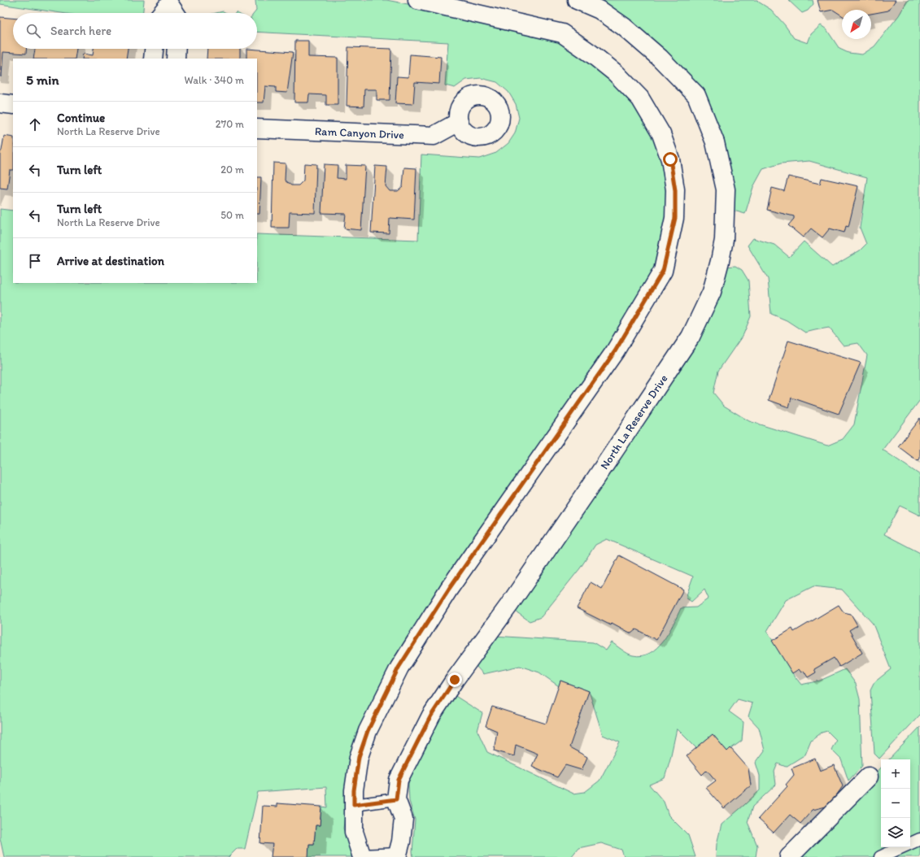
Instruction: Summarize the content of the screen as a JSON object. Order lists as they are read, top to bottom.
{
  "streets": {
    "street": ["Ram Canyon Drive", "North La Reserve Drive"]
  },
  "north": "bottom left",
  "page": {
    "search": "Search here",
    "heading": ["5 min", "Walk · 340 m"],
    "list": [
      ["Continue", "North La Reserve Drive", "270 m"],
      ["Turn left", "20 m"],
      ["Turn left", "North La Reserve Drive", "50 m"],
      "Arrive at destination"
    ],
    "map_buttons": ["+", "−"]
  }
}
